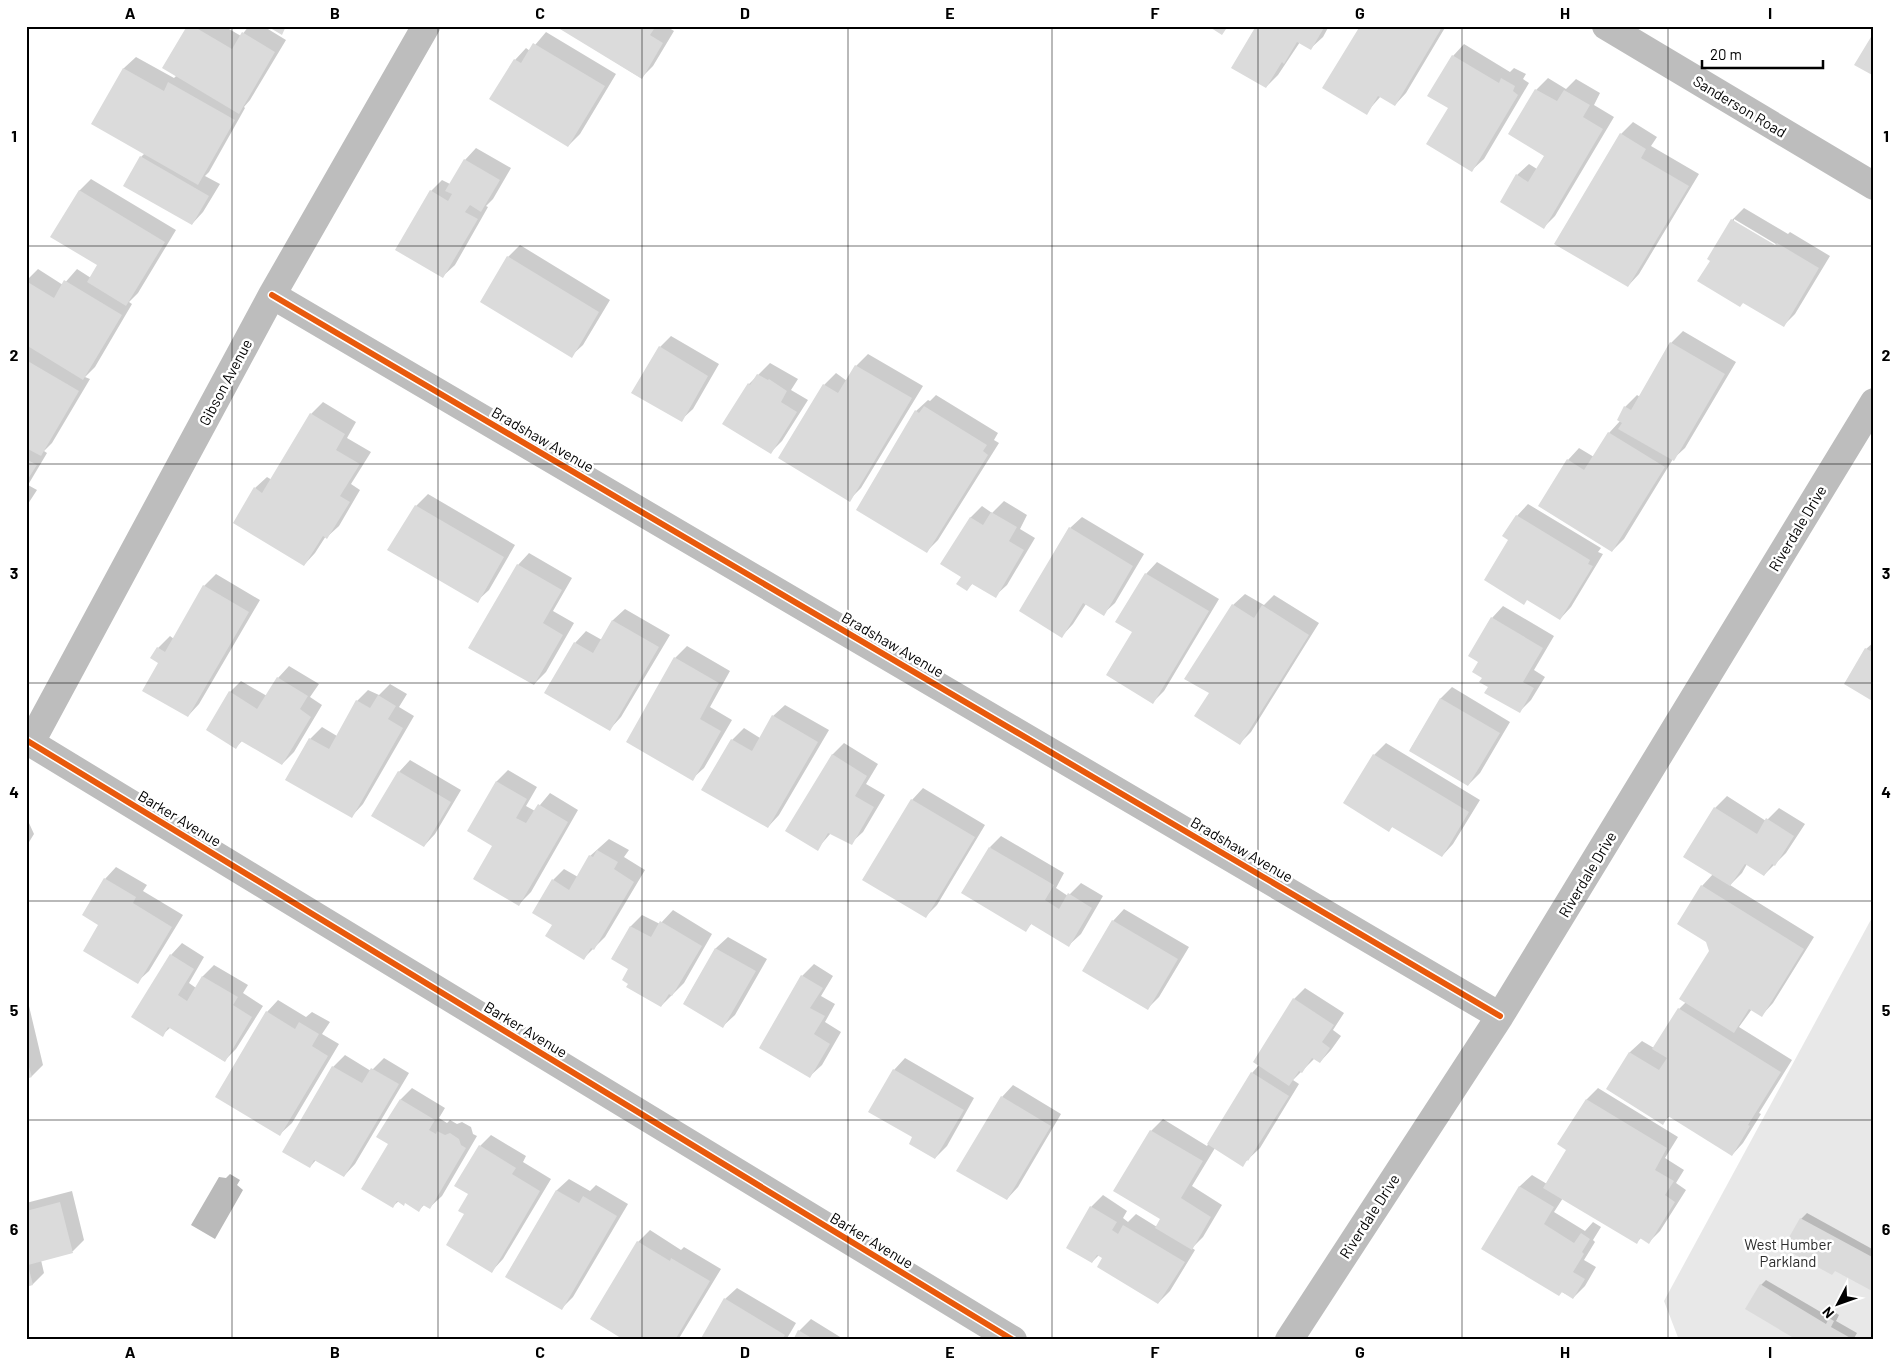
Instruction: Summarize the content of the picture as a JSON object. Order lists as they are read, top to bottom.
{
  "streets": {
    "street": [
      "Sanderson Road",
      "Gibson Avenue",
      "Bradshaw Avenue",
      "Riverdale Drive",
      "Barker Avenue"
    ]
  },
  "crossings": [
    ["Gibson Avenue", "Bradshaw Avenue"],
    ["Gibson Avenue", "Barker Avenue"],
    ["Bradshaw Avenue", "Riverdale Drive"]
  ],
  "parks": ["West Humber Parkland"],
  "scale_bar": "20 m",
  "north": "bottom left",
  "grid": {
    "columns": [
      "A",
      "B",
      "C",
      "D",
      "E",
      "F",
      "G",
      "H",
      "I"
    ],
    "rows": [
      "1",
      "2",
      "3",
      "4",
      "5",
      "6"
    ]
  }
}
